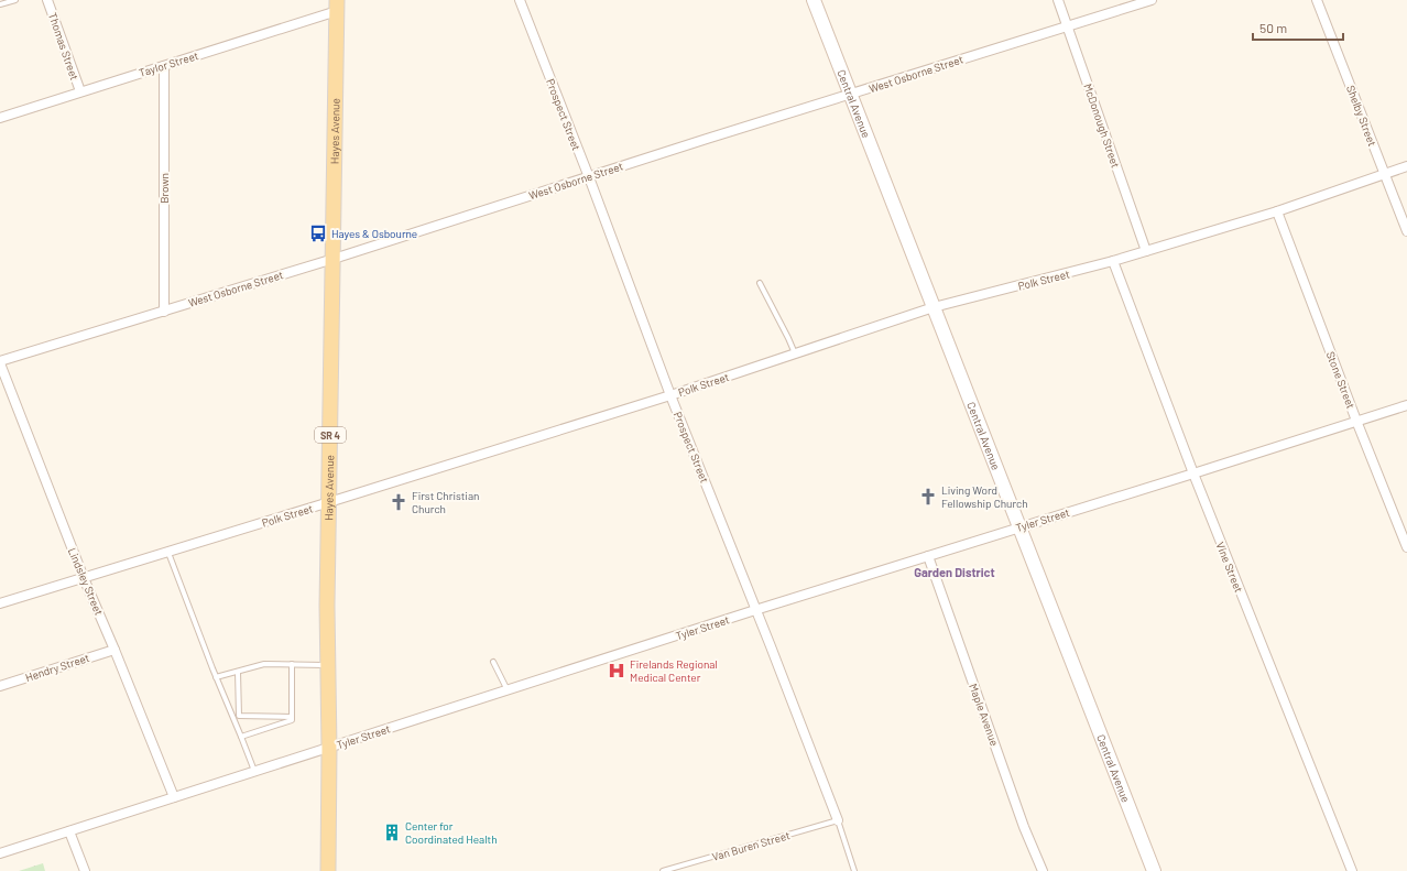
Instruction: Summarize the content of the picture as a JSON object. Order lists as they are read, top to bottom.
{
  "streets": {
    "main road": ["Hayes Avenue", "SR 4"],
    "street": [
      "Thomas Street",
      "Taylor Street",
      "West Osborne Street",
      "Central Avenue",
      "Prospect Street",
      "Shelby Street",
      "McDonough Street",
      "Brown",
      "Polk Street",
      "Stone Street",
      "Tyler Street",
      "Vine Street",
      "Lindsley Street",
      "Hendry Street",
      "Maple Avenue"
    ],
    "lane": ["Van Buren Street"]
  },
  "crossings": [
    ["Thomas Street", "Taylor Street"],
    ["Taylor Street", "Hayes Avenue"],
    ["Taylor Street", "Brown"],
    ["West Osborne Street", "Central Avenue"],
    ["West Osborne Street", "Prospect Street"],
    ["West Osborne Street", "McDonough Street"],
    ["West Osborne Street", "Hayes Avenue"],
    ["West Osborne Street", "Brown"],
    ["West Osborne Street", "Lindsley Street"],
    ["Central Avenue", "Polk Street"],
    ["Central Avenue", "Tyler Street"],
    ["Prospect Street", "Polk Street"],
    ["Prospect Street", "Tyler Street"],
    ["Prospect Street", "Van Buren Street"],
    ["Shelby Street", "Polk Street"],
    ["McDonough Street", "Polk Street"],
    ["Hayes Avenue", "Polk Street"],
    ["Hayes Avenue", "Tyler Street"],
    ["Polk Street", "Stone Street"],
    ["Polk Street", "Vine Street"],
    ["Polk Street", "Lindsley Street"],
    ["Stone Street", "Tyler Street"],
    ["Tyler Street", "Vine Street"],
    ["Tyler Street", "Lindsley Street"],
    ["Tyler Street", "Maple Avenue"],
    ["Lindsley Street", "Hendry Street"]
  ],
  "districts": ["Garden District"],
  "places": {
    "bus stop": ["Hayes & Osbourne"],
    "church": ["Living Word Fellowship Church", "First Christian Church"],
    "hospital": ["Firelands Regional Medical Center"],
    "building": ["Center for Coordinated Health"]
  },
  "scale_bar": "50 m"
}
